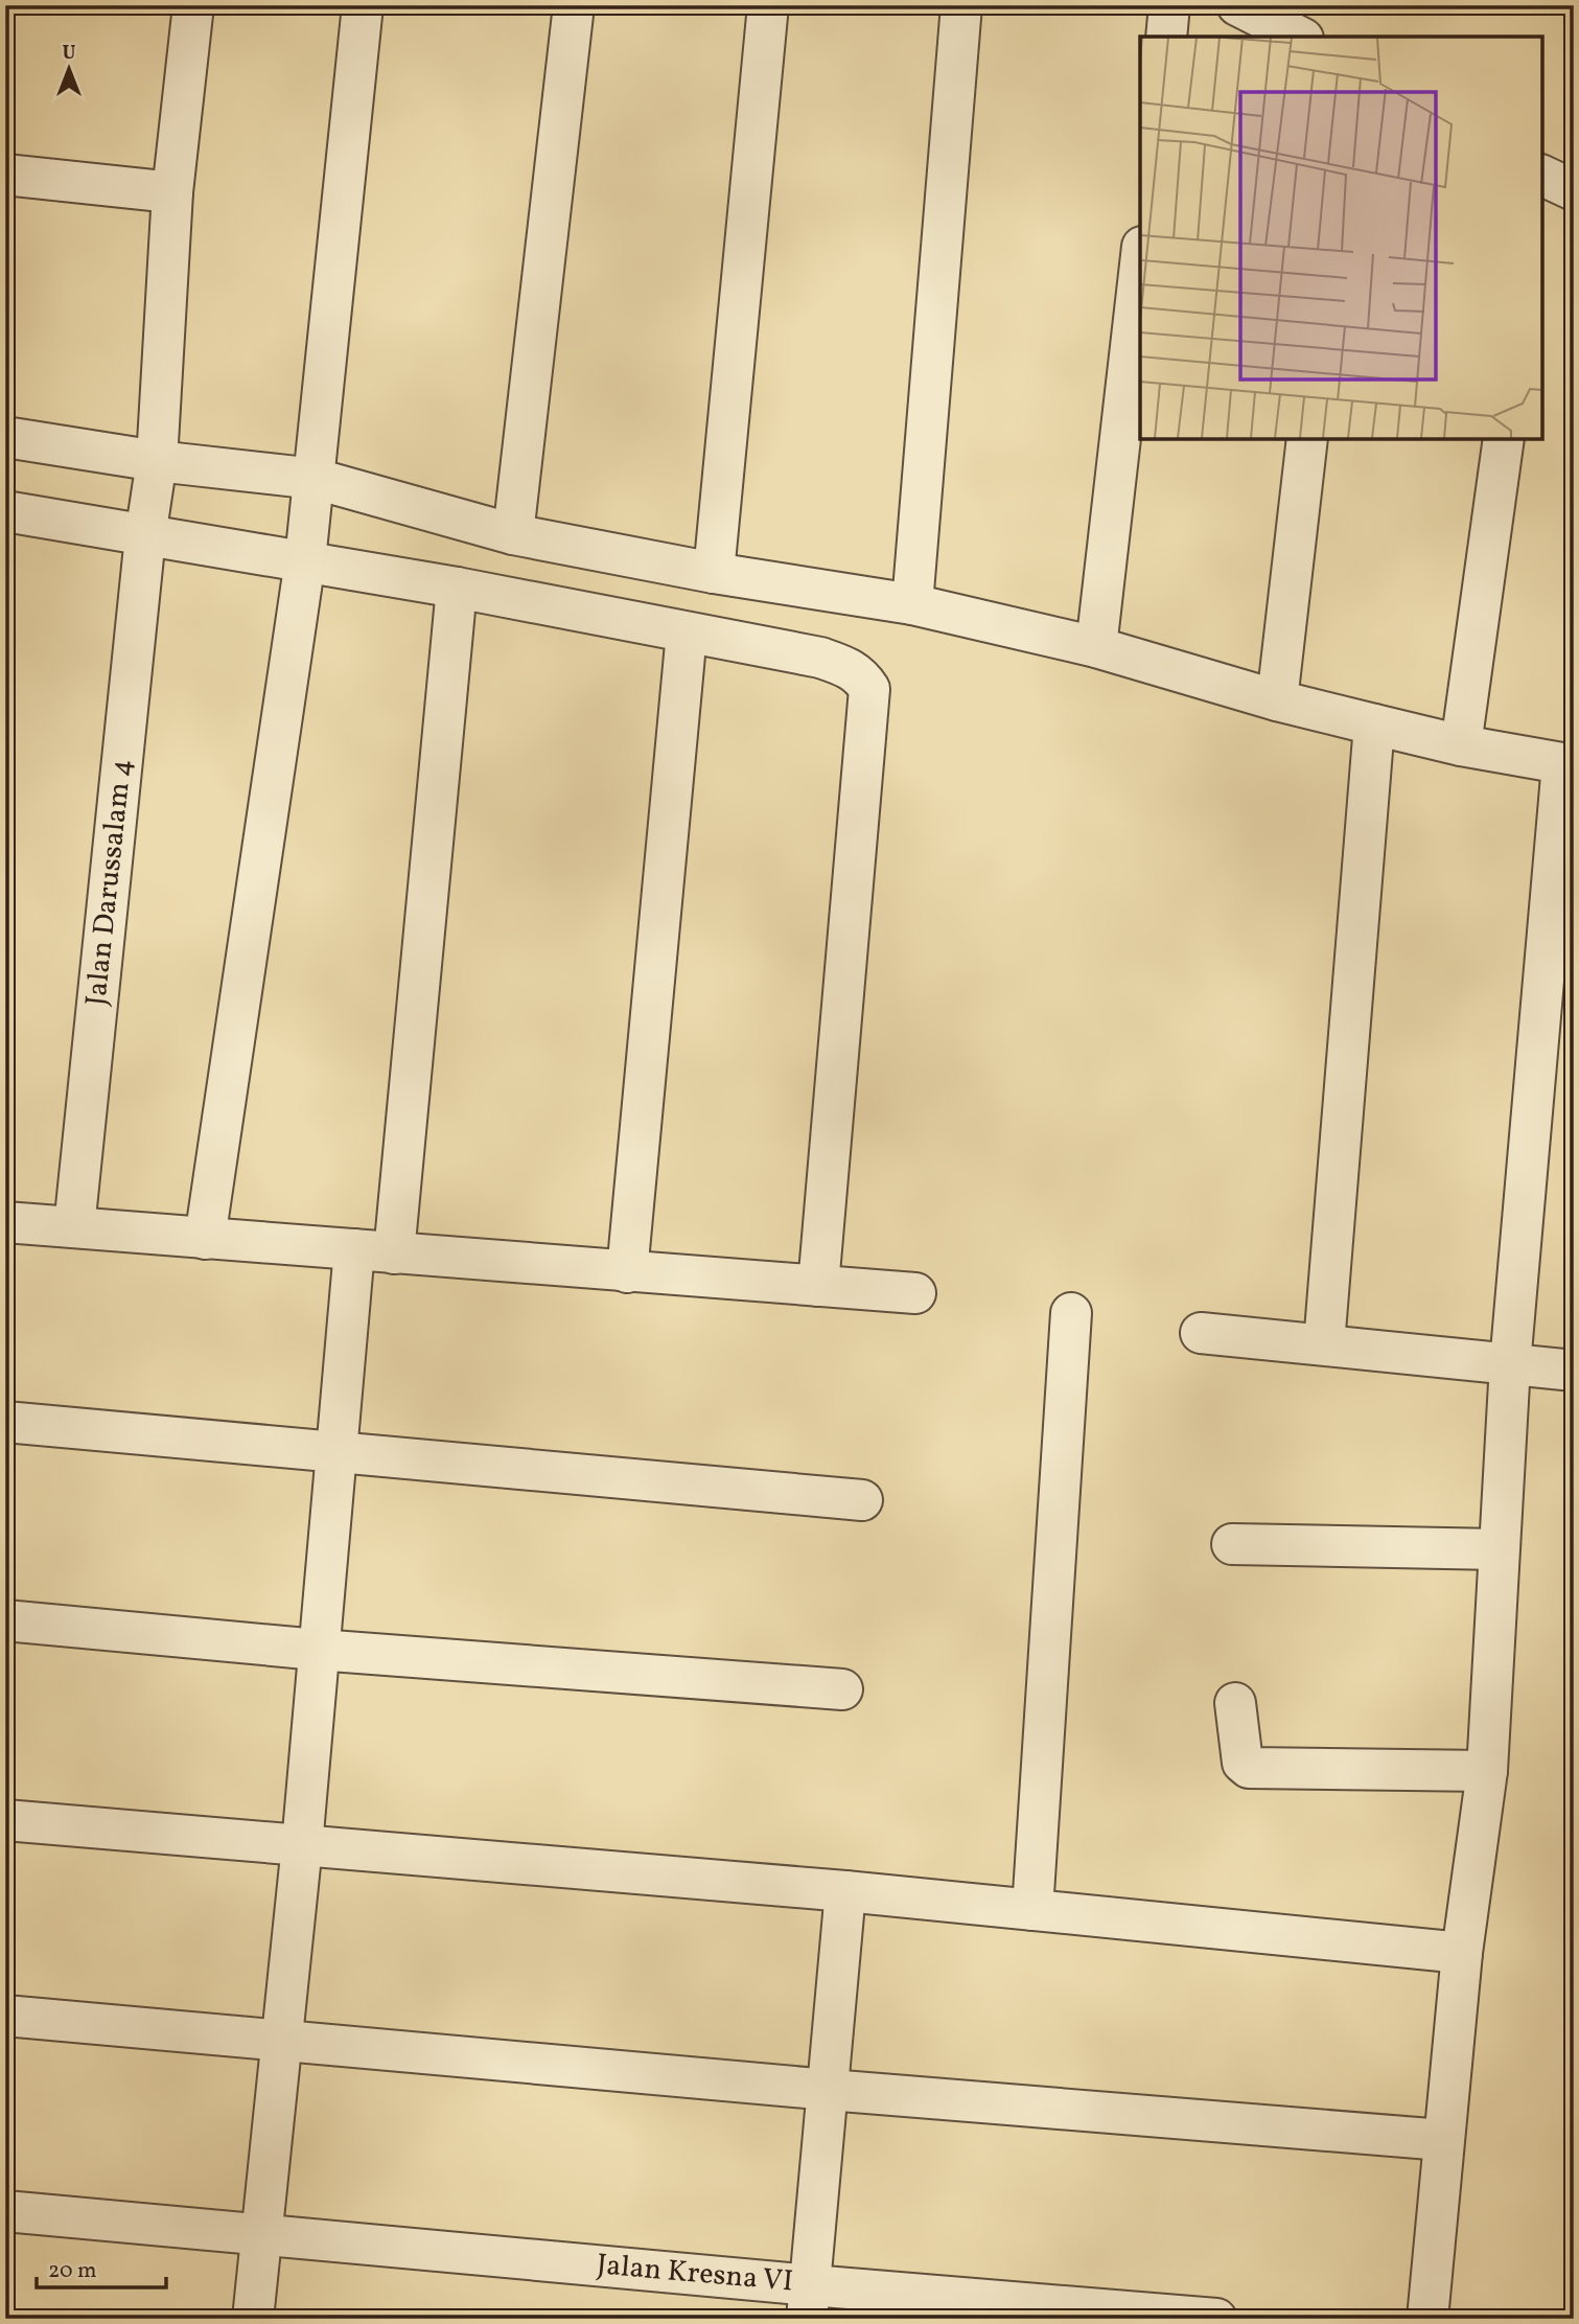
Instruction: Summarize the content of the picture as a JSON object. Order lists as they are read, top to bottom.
{
  "streets": {
    "street": ["Jalan Darussalam 4", "Jalan Kresna VI"]
  },
  "scale_bar": "20 m",
  "north": "top"
}
